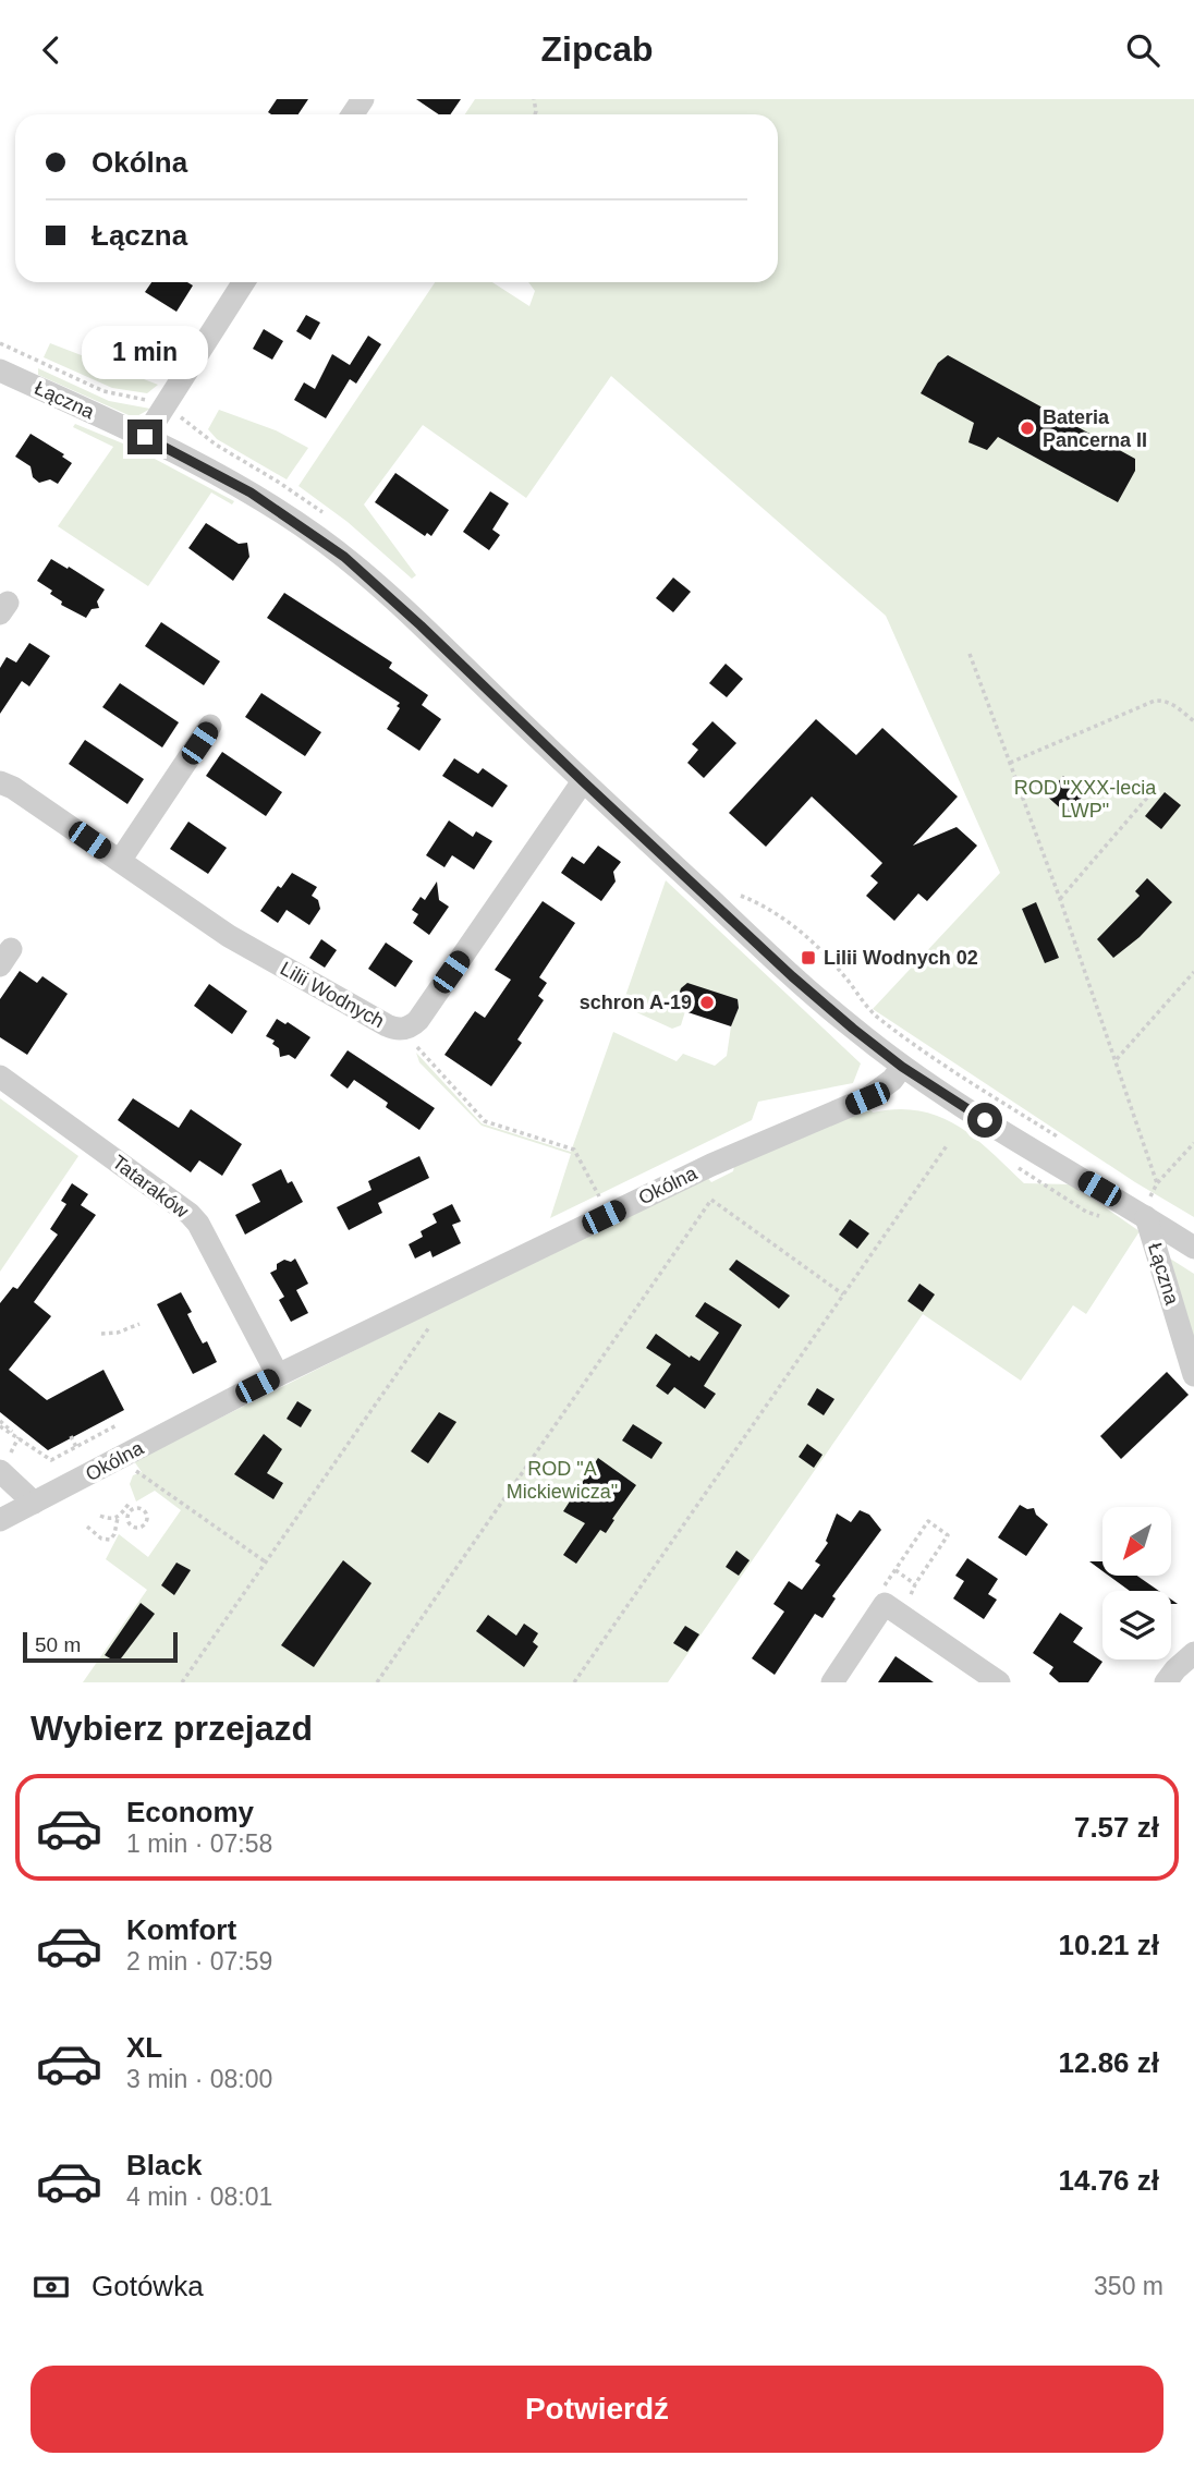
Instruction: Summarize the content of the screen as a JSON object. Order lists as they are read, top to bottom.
{
  "streets": {
    "street": [
      "Łączna",
      "Lilii Wodnych",
      "Okólna",
      "Tataraków"
    ]
  },
  "crossings": [
    ["Łączna", "Lilii Wodnych"],
    ["Łączna", "Okólna"],
    ["Okólna", "Tataraków"]
  ],
  "parks": ["ROD \"XXX-lecia LWP\"", "ROD \"A Mickiewicza\""],
  "places": {
    "other": ["Bateria Pancerna II", "schron A-19"],
    "transit": ["Lilii Wodnych 02"]
  },
  "scale_bar": "50 m",
  "north": "bottom left",
  "page": {
    "header": "Zipcab",
    "banner": ["Okólna", "Łączna"],
    "bubble": "1 min",
    "scale": "50 m",
    "heading": "Wybierz przejazd",
    "list": [
      {
        "name": "Economy",
        "note": "1 min · 07:58",
        "value": "7.57 zł"
      },
      {
        "name": "Komfort",
        "note": "2 min · 07:59",
        "value": "10.21 zł"
      },
      {
        "name": "XL",
        "note": "3 min · 08:00",
        "value": "12.86 zł"
      },
      {
        "name": "Black",
        "note": "4 min · 08:01",
        "value": "14.76 zł"
      }
    ],
    "pay": ["Gotówka", "350 m"],
    "buttons": "Potwierdź"
  }
}
